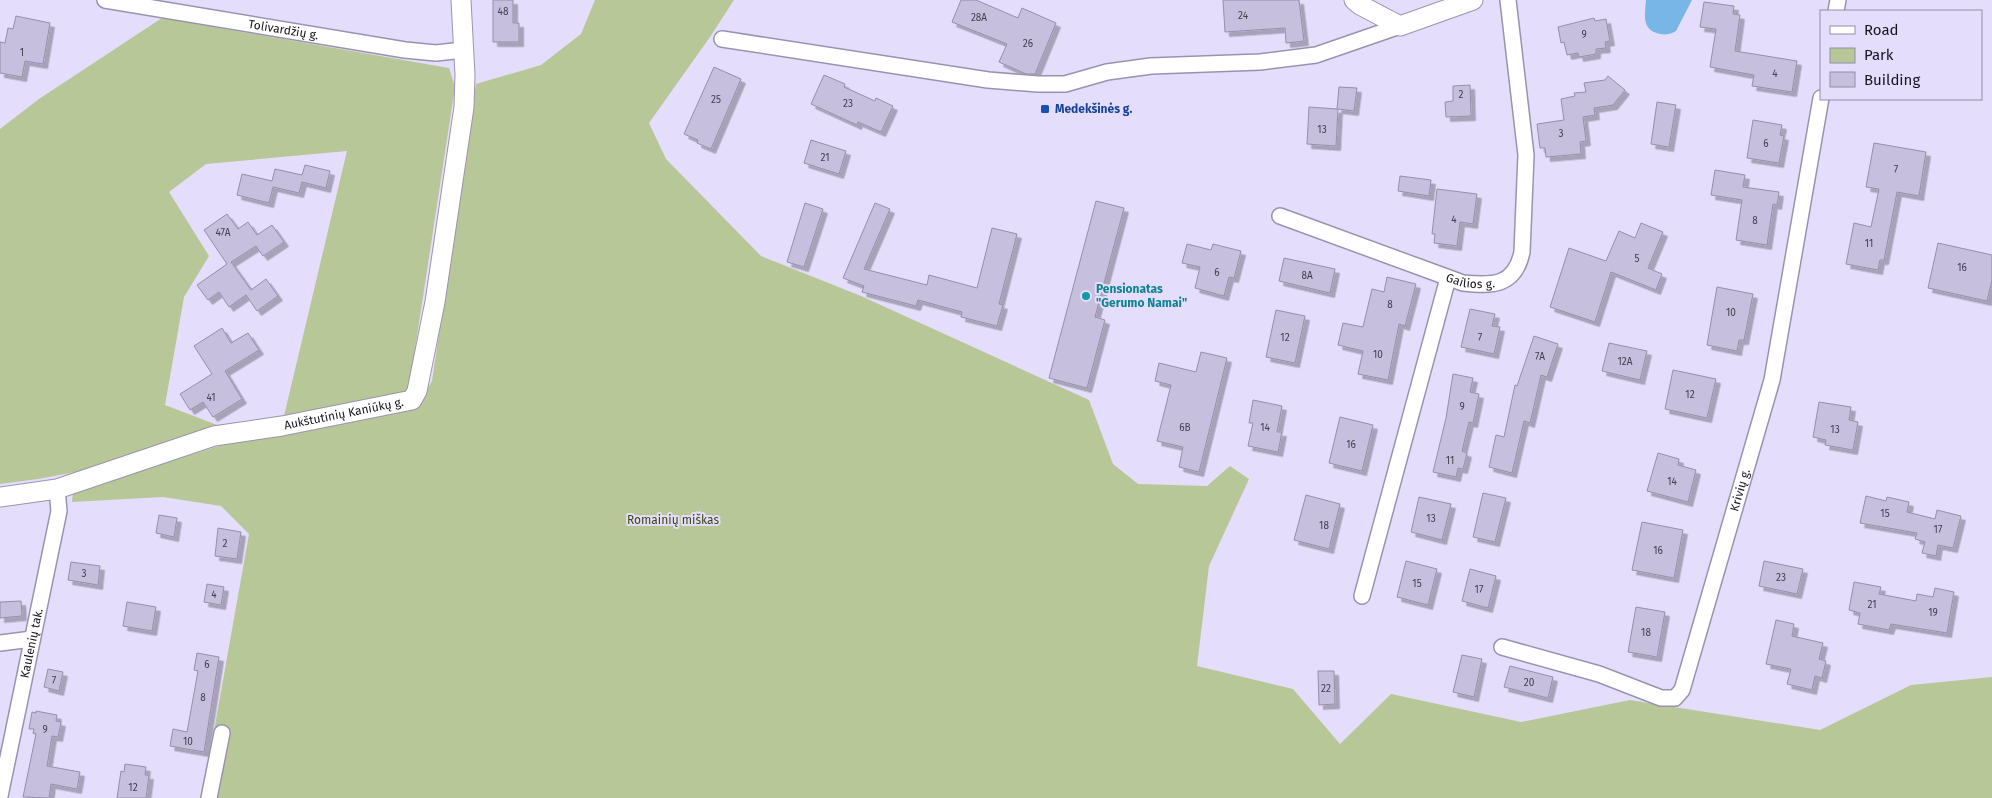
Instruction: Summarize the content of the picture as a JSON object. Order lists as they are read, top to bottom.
{
  "streets": {
    "street": [
      "Tolivardžių g.",
      "Gailios g.",
      "Aukštutinių Kaniūkų g.",
      "Krivių g.",
      "Kaulenių tak."
    ]
  },
  "crossings": [
    ["Tolivardžių g.", "Aukštutinių Kaniūkų g."],
    ["Aukštutinių Kaniūkų g.", "Kaulenių tak."]
  ],
  "parks": ["Romainių miškas"],
  "places": {
    "transit": ["Medekšinės g."],
    "other": ["Pensionatas \"Gerumo Namai\""]
  },
  "house_numbers": [
    "48",
    "24",
    "28A",
    "9",
    "26",
    "1",
    "4",
    "2",
    "25",
    "23",
    "13",
    "3",
    "6",
    "21",
    "7",
    "4",
    "8",
    "47A",
    "11",
    "5",
    "16",
    "6",
    "8A",
    "8",
    "10",
    "12",
    "7",
    "10",
    "7A",
    "12A",
    "12",
    "41",
    "9",
    "6B",
    "14",
    "13",
    "16",
    "11",
    "14",
    "15",
    "13",
    "18",
    "17",
    "2",
    "16",
    "3",
    "23",
    "15",
    "17",
    "4",
    "21",
    "19",
    "18",
    "6",
    "7",
    "20",
    "22",
    "8",
    "9",
    "10",
    "12"
  ],
  "legend": ["Road", "Park", "Building"]
}
